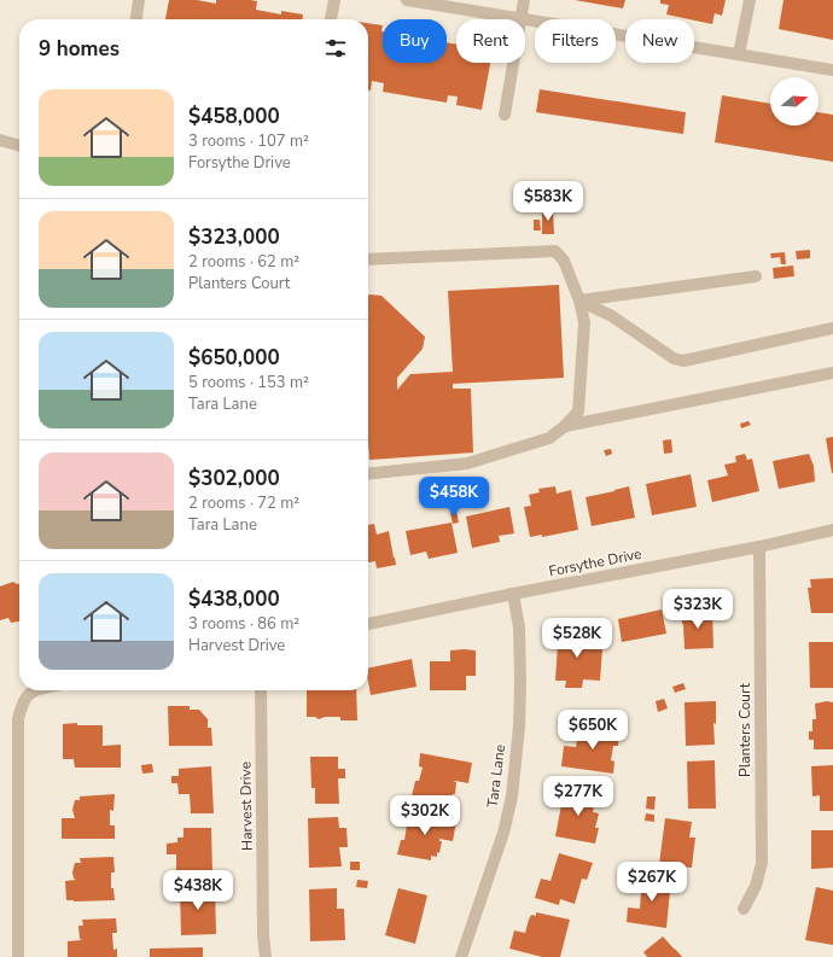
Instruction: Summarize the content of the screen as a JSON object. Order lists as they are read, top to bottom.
{
  "streets": {
    "street": [
      "Forsythe Drive",
      "Planters Court",
      "Tara Lane",
      "Harvest Drive"
    ]
  },
  "crossings": [
    ["Forsythe Drive", "Planters Court"],
    ["Forsythe Drive", "Tara Lane"]
  ],
  "north": "right",
  "page": {
    "chip": [
      "Buy",
      "Rent",
      "Filters",
      "New"
    ],
    "heading": "9 homes",
    "list": [
      {
        "name": "$458,000",
        "note": "3 rooms · 107 m² · Forsythe Drive"
      },
      {
        "name": "$323,000",
        "note": "2 rooms · 62 m² · Planters Court"
      },
      {
        "name": "$650,000",
        "note": "5 rooms · 153 m² · Tara Lane"
      },
      {
        "name": "$302,000",
        "note": "2 rooms · 72 m² · Tara Lane"
      },
      {
        "name": "$438,000",
        "note": "3 rooms · 86 m² · Harvest Drive"
      }
    ],
    "price": [
      "$583K",
      "$458K",
      "$323K",
      "$528K",
      "$650K",
      "$277K",
      "$302K",
      "$267K",
      "$438K"
    ]
  }
}
